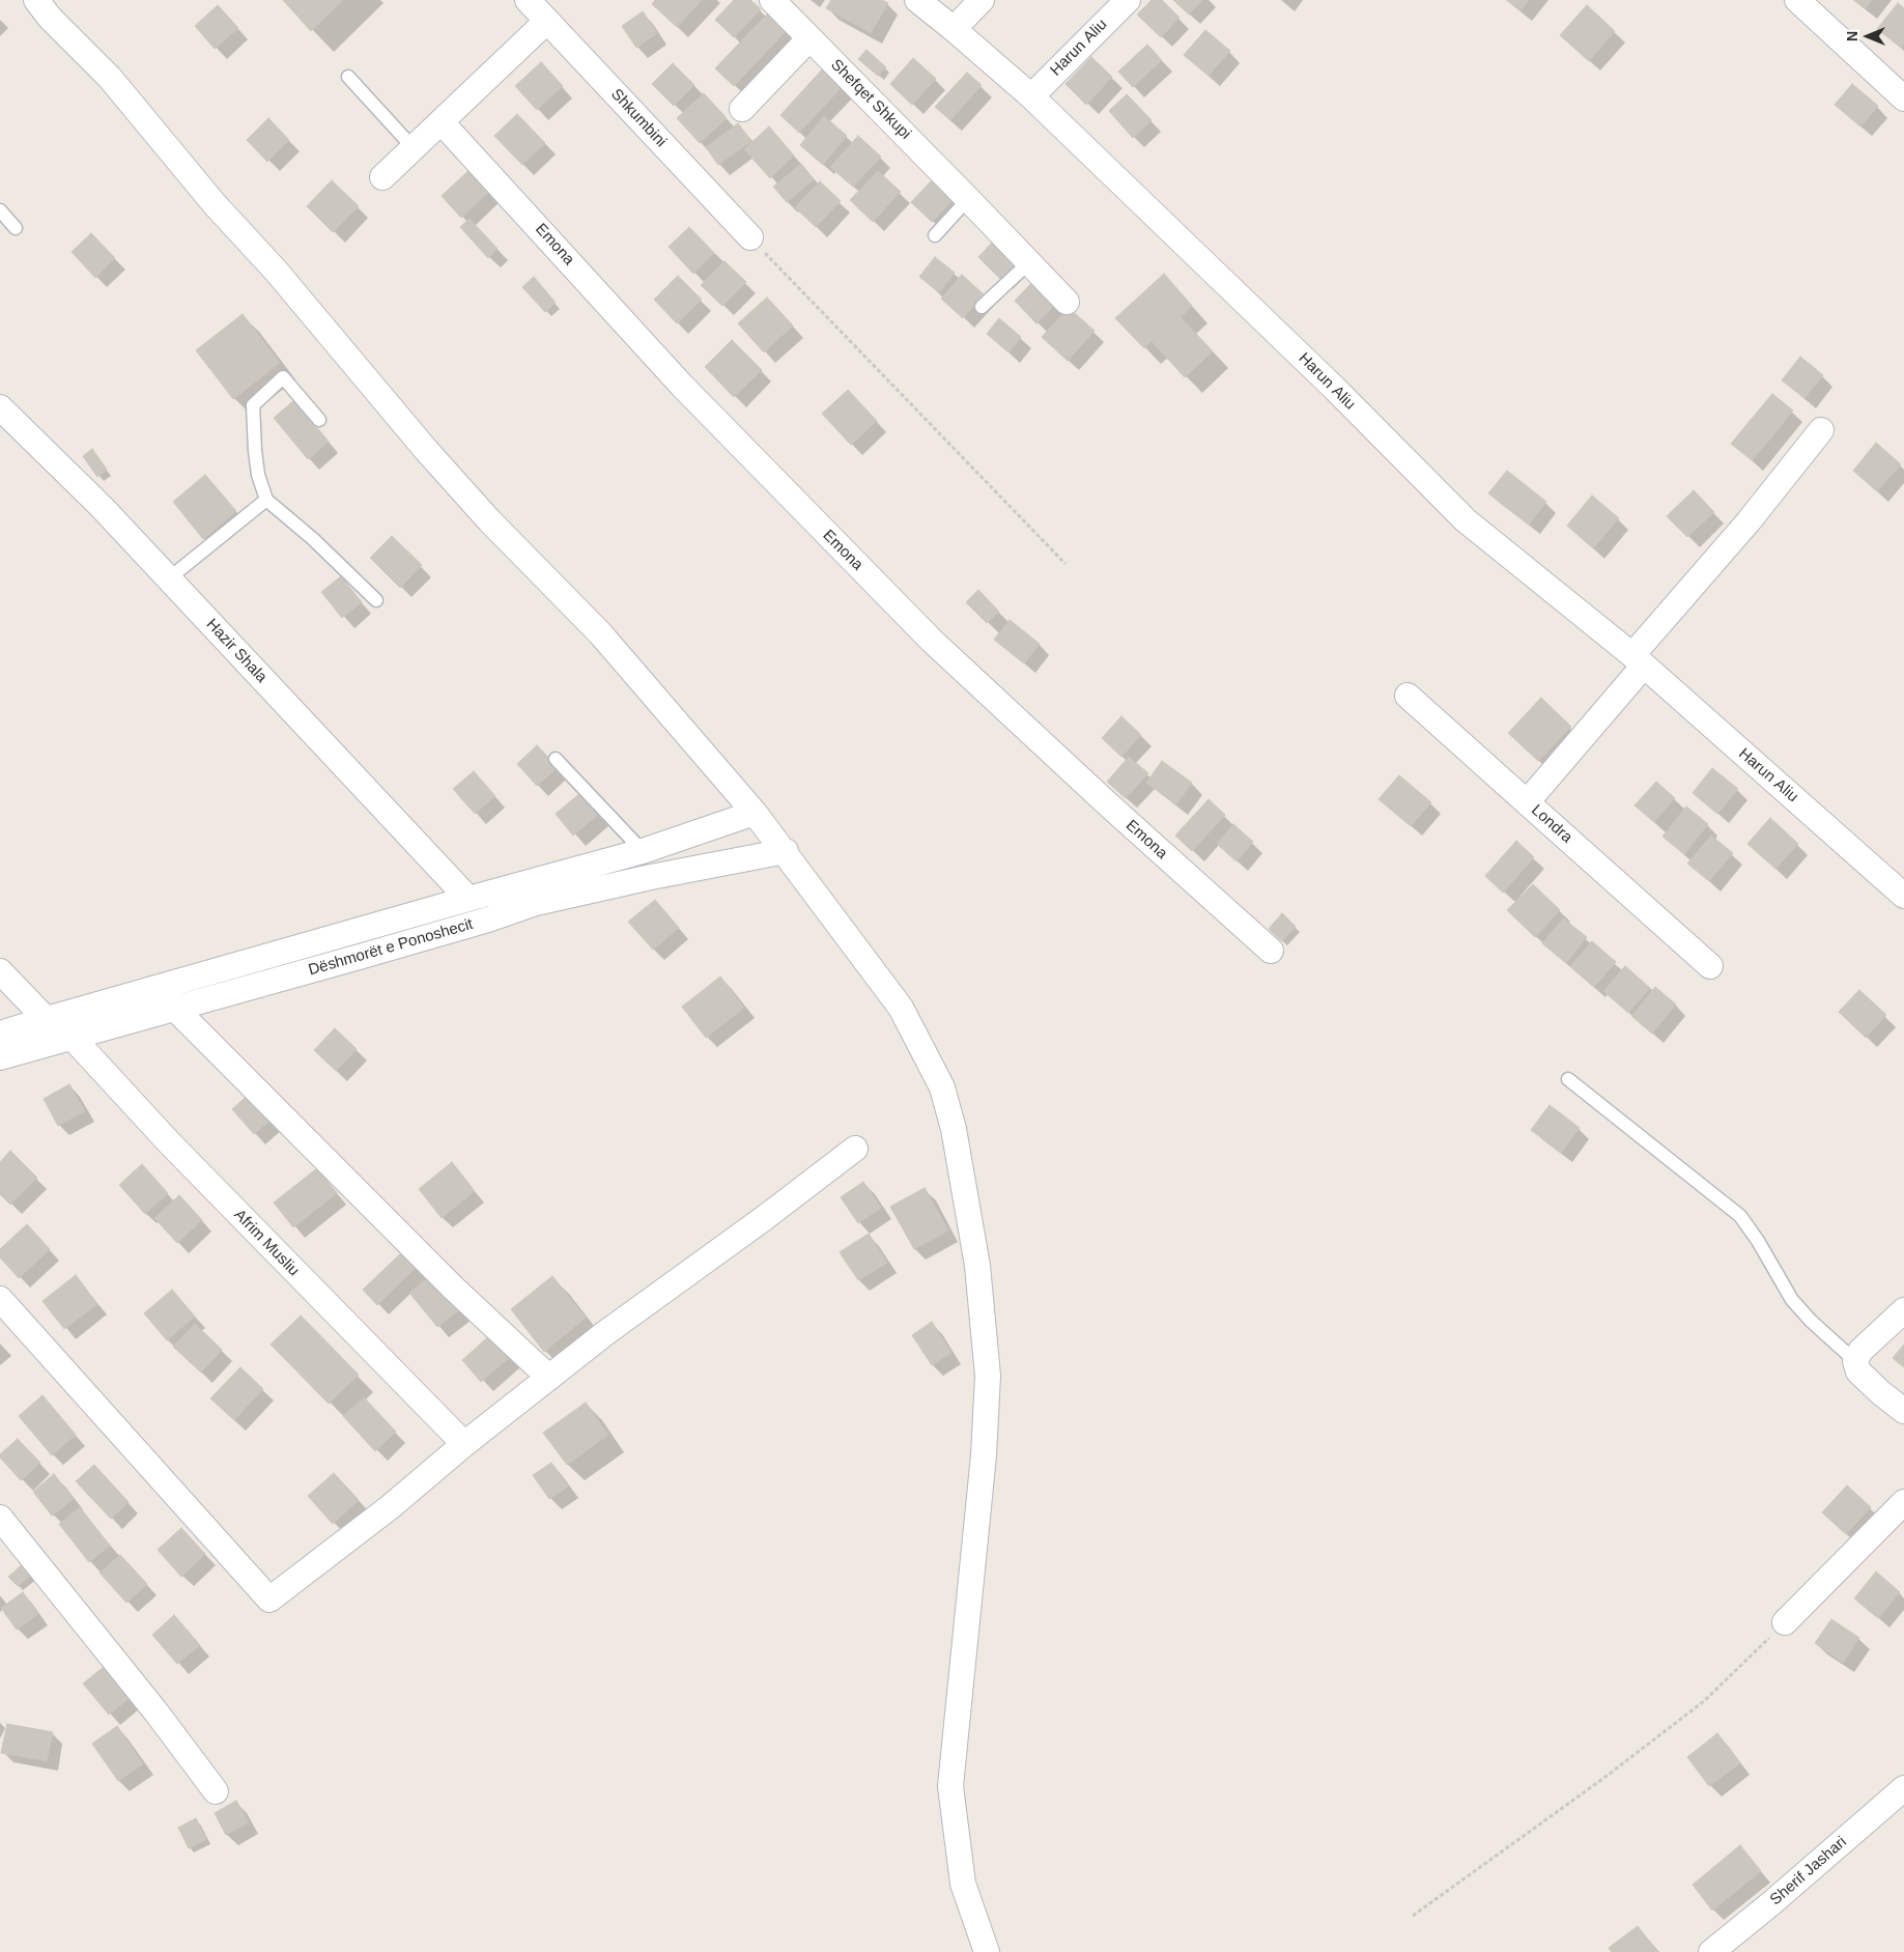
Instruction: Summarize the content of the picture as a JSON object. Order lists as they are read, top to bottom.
{
  "streets": {
    "street": [
      "Harun Aliu",
      "Shefqet Shkupi",
      "Shkumbini",
      "Emona",
      "Hazir Shala",
      "Londra",
      "Dëshmorët e Ponoshecit",
      "Afrim Musliu",
      "Sherif Jashari"
    ]
  },
  "crossings": [
    ["Harun Aliu", "Londra"],
    ["Hazir Shala", "Dëshmorët e Ponoshecit"],
    ["Dëshmorët e Ponoshecit", "Afrim Musliu"]
  ],
  "north": "left"
}
